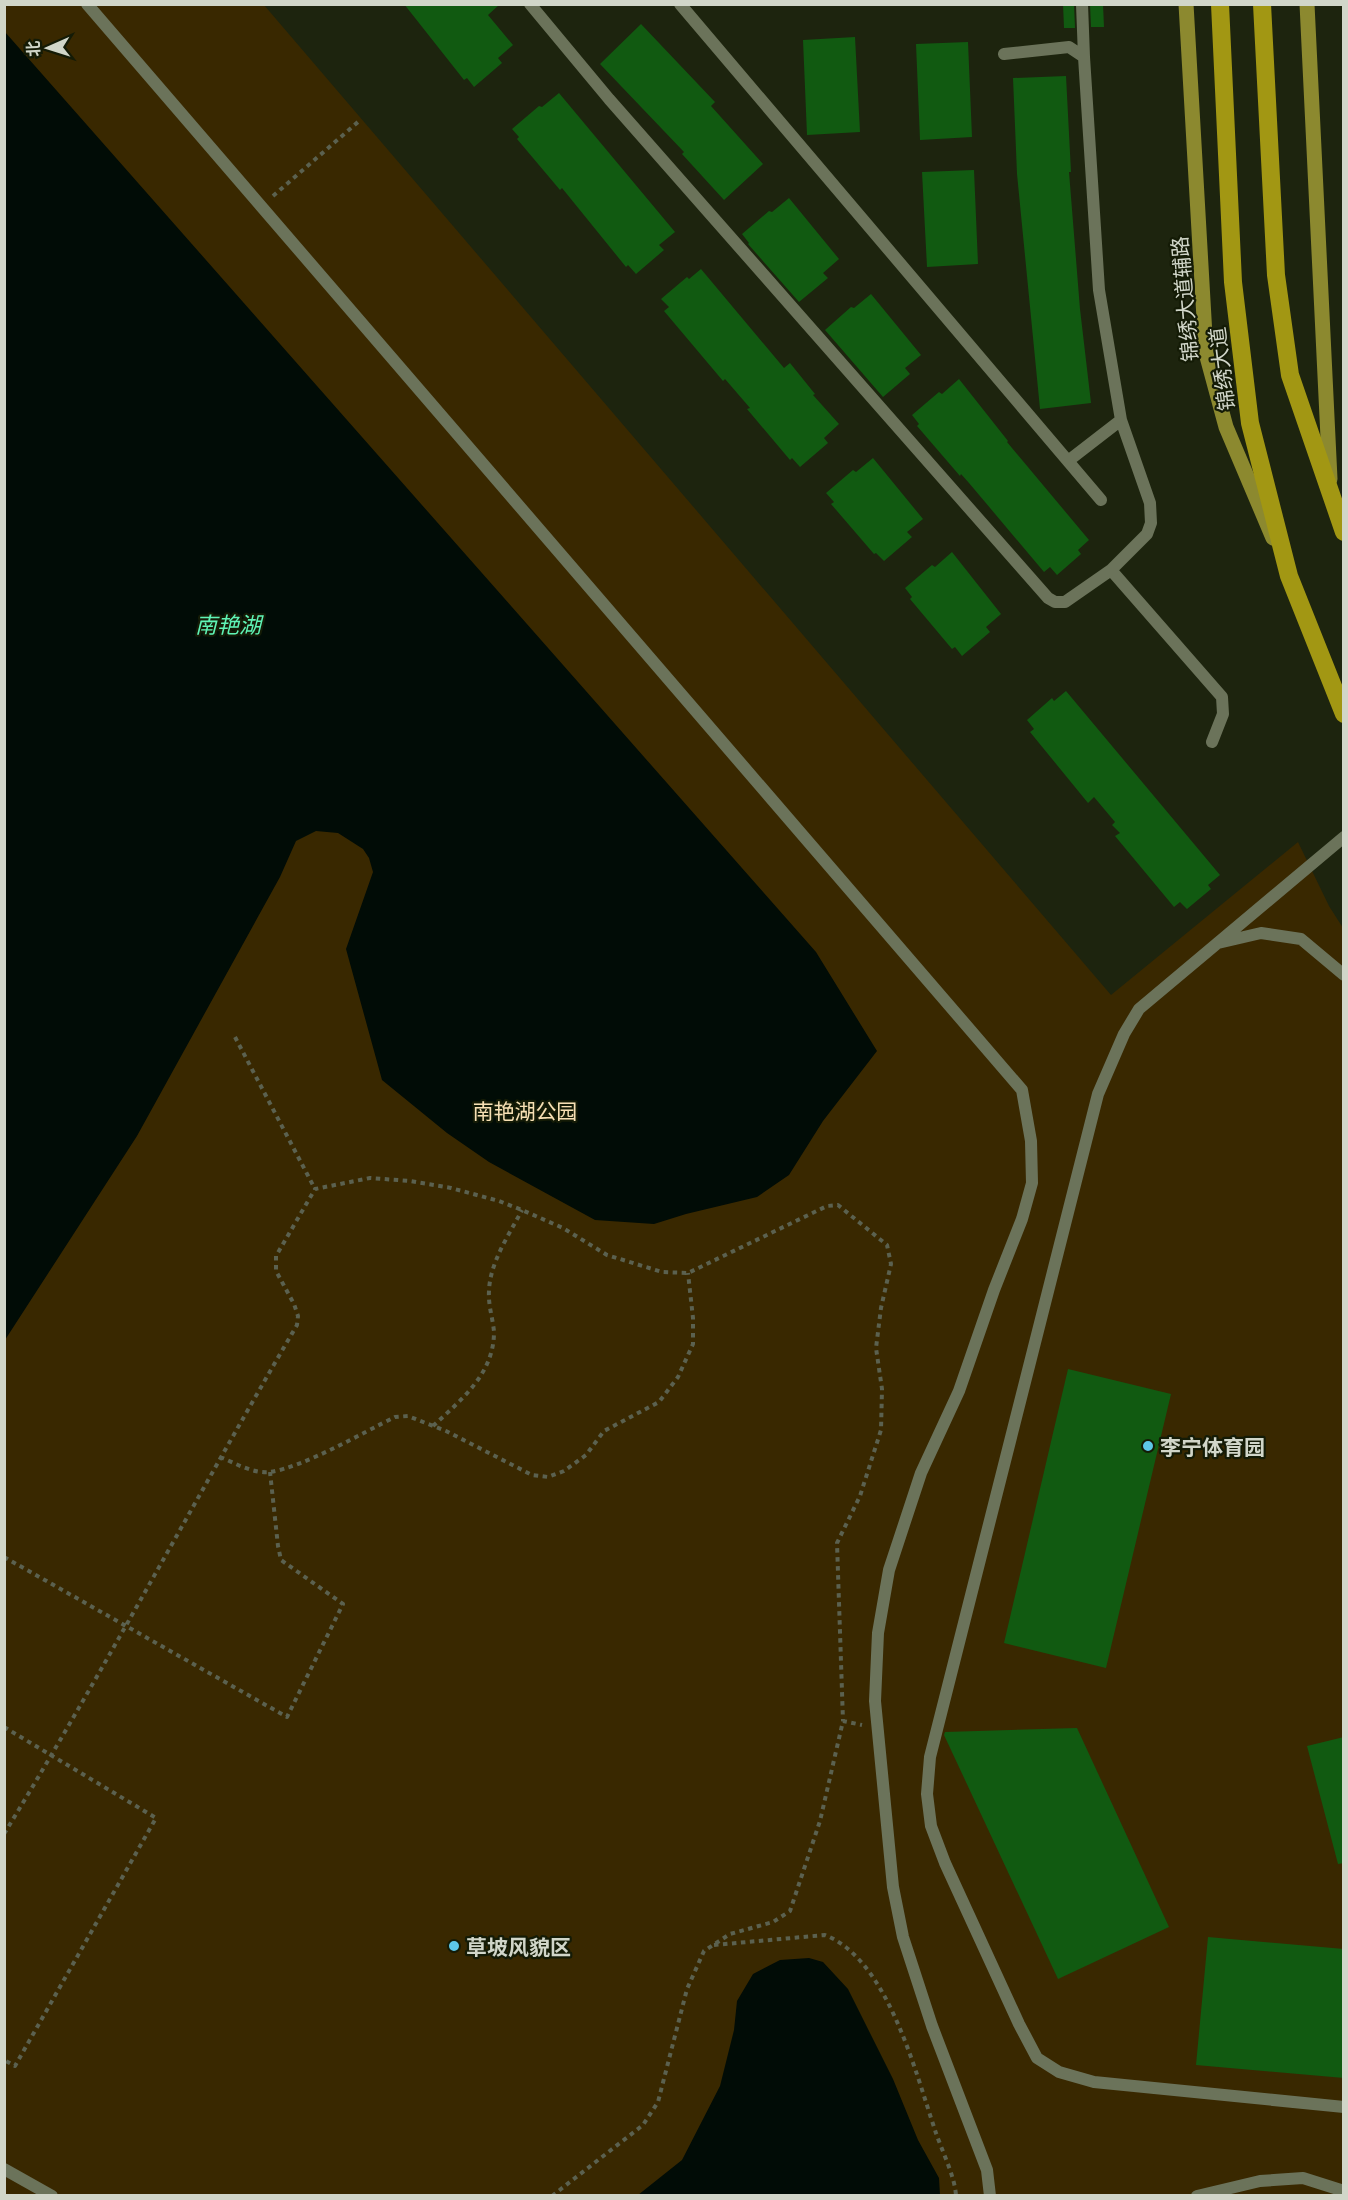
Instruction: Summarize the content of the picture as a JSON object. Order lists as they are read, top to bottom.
{
  "streets": {
    "highway": ["锦绣大道"],
    "main road": ["锦绣大道辅路"]
  },
  "crossings": [
    ["锦绣大道辅路", "锦绣大道"]
  ],
  "water": ["南艳湖"],
  "parks": ["南艳湖公园"],
  "places": ["李宁体育园", "草坡风貌区"],
  "north": "left"
}
